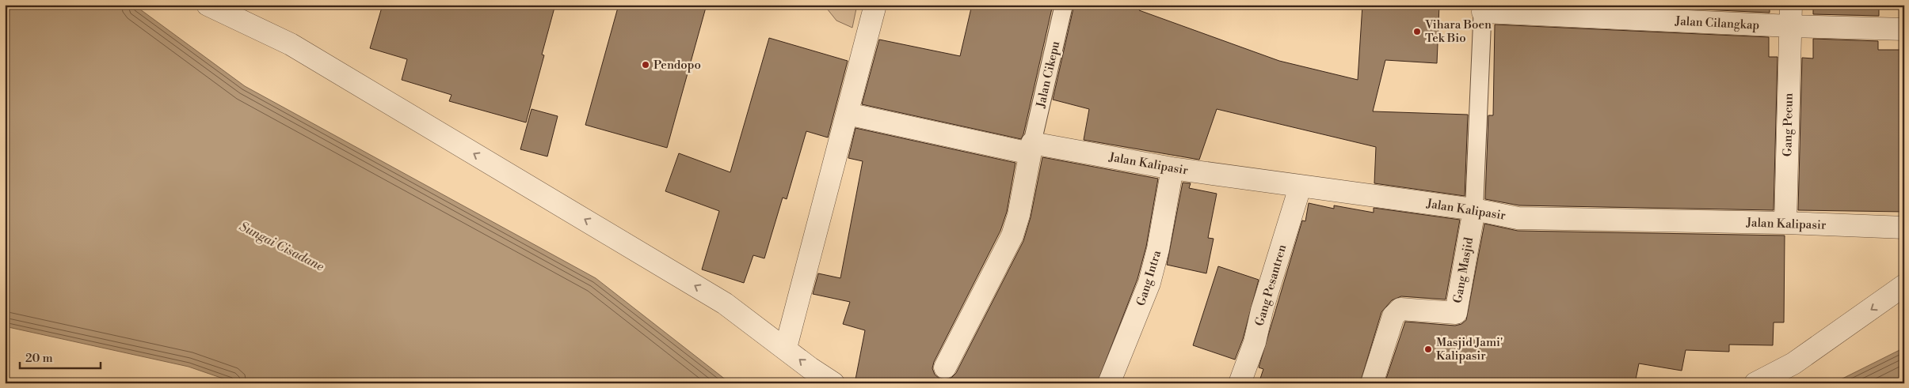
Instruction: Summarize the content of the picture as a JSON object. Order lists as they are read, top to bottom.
{
  "streets": {
    "street": [
      "Jalan Cilangkap",
      "Jalan Cikepu",
      "Gang Pecun",
      "Jalan Kalipasir",
      "Gang Masjid",
      "Gang Intra",
      "Gang Pesantren"
    ]
  },
  "crossings": [
    ["Jalan Cilangkap", "Gang Pecun"],
    ["Jalan Cikepu", "Jalan Kalipasir"],
    ["Gang Pecun", "Jalan Kalipasir"],
    ["Jalan Kalipasir", "Gang Masjid"],
    ["Jalan Kalipasir", "Gang Intra"],
    ["Jalan Kalipasir", "Gang Pesantren"]
  ],
  "water": ["Sungai Cisadane"],
  "places": ["Vihara Boen Tek Bio", "Pendopo", "Masjid Jami' Kalipasir"],
  "scale_bar": "20 m"
}
